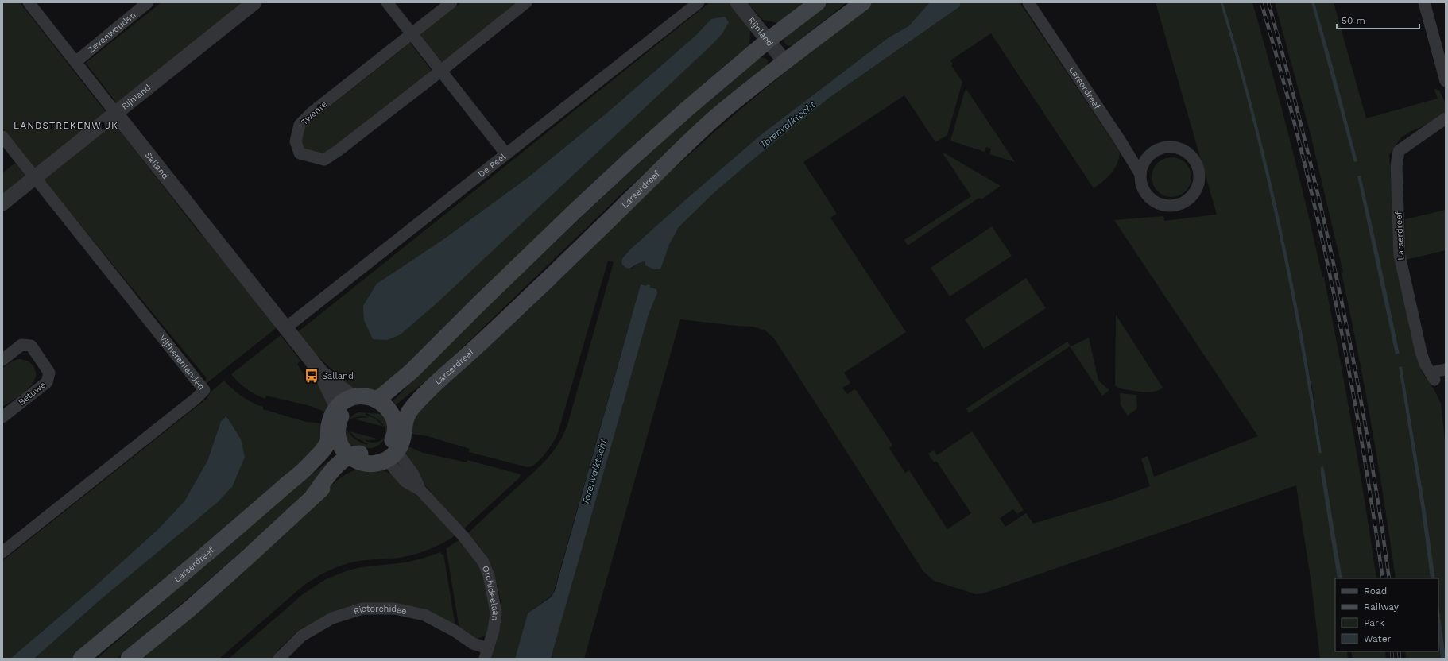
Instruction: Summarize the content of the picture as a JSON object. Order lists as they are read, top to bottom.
{
  "streets": {
    "main road": ["Larserdreef"],
    "street": [
      "Zevenwouden",
      "Rijnland",
      "Twente",
      "Salland",
      "De Peel",
      "Vijfherenlanden",
      "Betuwe",
      "Orchideelaan",
      "Rietorchidee"
    ]
  },
  "crossings": [
    ["Zevenwouden", "Salland"],
    ["Rijnland", "Larserdreef"],
    ["Rijnland", "Salland"],
    ["Rijnland", "Vijfherenlanden"],
    ["Salland", "De Peel"],
    ["Orchideelaan", "Rietorchidee"]
  ],
  "districts": ["LANDSTREKENWIJK"],
  "water": ["Torenvalktocht"],
  "places": {
    "bus stop": ["Salland"]
  },
  "legend": [
    "Road",
    "Railway",
    "Park",
    "Water"
  ],
  "scale_bar": "50 m"
}
